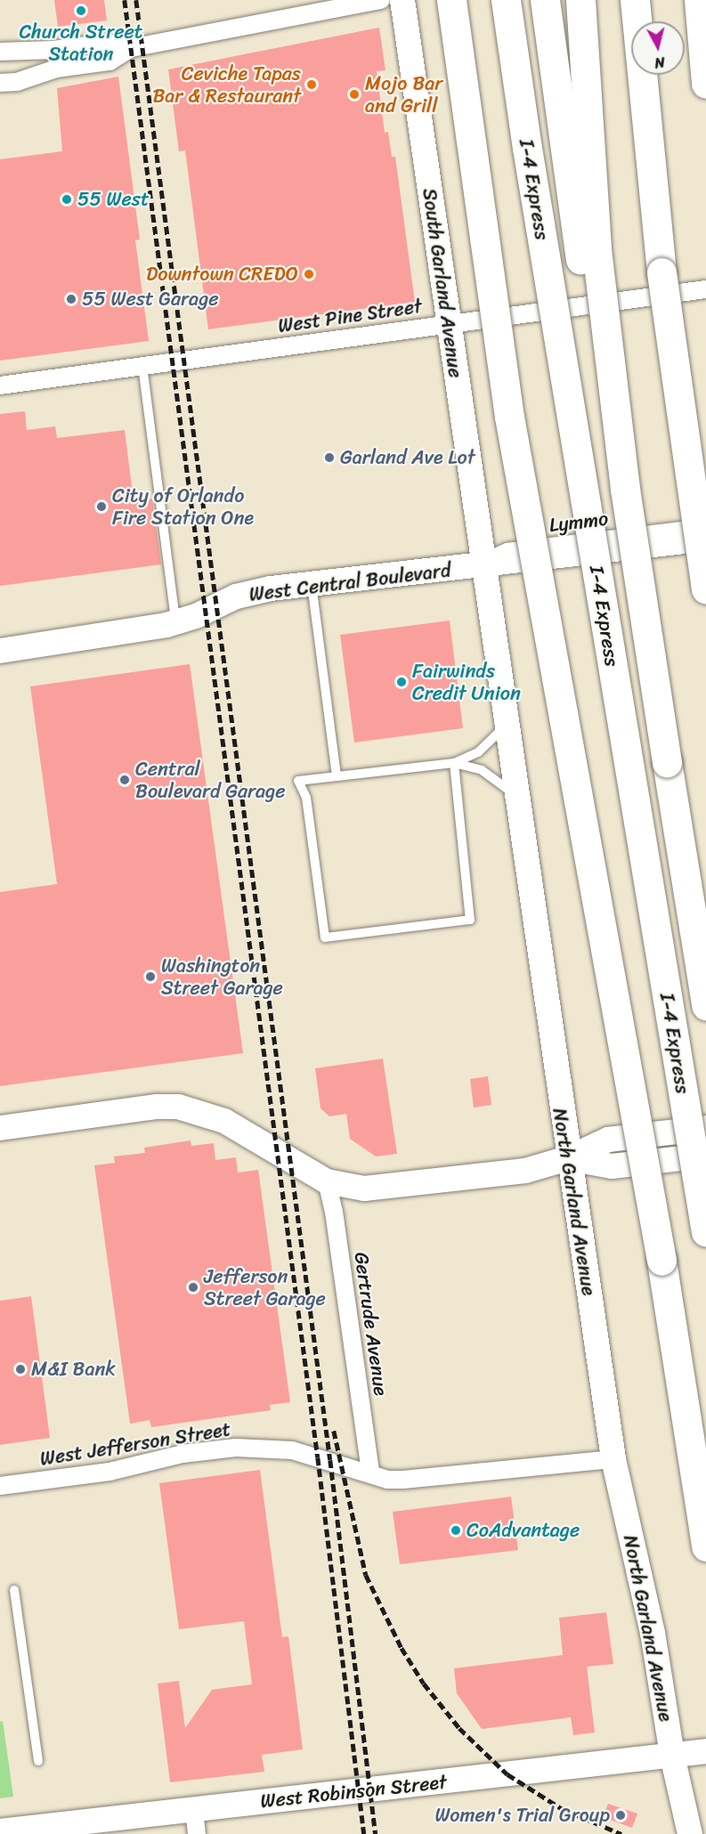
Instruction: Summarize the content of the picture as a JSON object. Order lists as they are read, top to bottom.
{
  "streets": {
    "highway": ["I-4 Express"],
    "street": [
      "South Garland Avenue",
      "West Pine Street",
      "West Central Boulevard",
      "North Garland Avenue",
      "Gertrude Avenue",
      "West Jefferson Street",
      "West Robinson Street"
    ],
    "lane": ["Lymmo"]
  },
  "crossings": [
    ["South Garland Avenue", "West Pine Street"],
    ["South Garland Avenue", "Lymmo"],
    ["South Garland Avenue", "West Central Boulevard"],
    ["South Garland Avenue", "North Garland Avenue"],
    ["Lymmo", "West Central Boulevard"],
    ["Lymmo", "North Garland Avenue"],
    ["West Central Boulevard", "North Garland Avenue"],
    ["North Garland Avenue", "West Jefferson Street"],
    ["North Garland Avenue", "West Robinson Street"],
    ["Gertrude Avenue", "West Jefferson Street"]
  ],
  "places": [
    "Church Street Station",
    "Ceviche Tapas Bar & Restaurant",
    "Mojo Bar and Grill",
    "55 West",
    "Downtown CREDO",
    "55 West Garage",
    "Garland Ave Lot",
    "City of Orlando Fire Station One",
    "Fairwinds Credit Union",
    "Central Boulevard Garage",
    "Washington Street Garage",
    "Jefferson Street Garage",
    "M&I Bank",
    "CoAdvantage",
    "Women's Trial Group"
  ],
  "north": "bottom"
}
